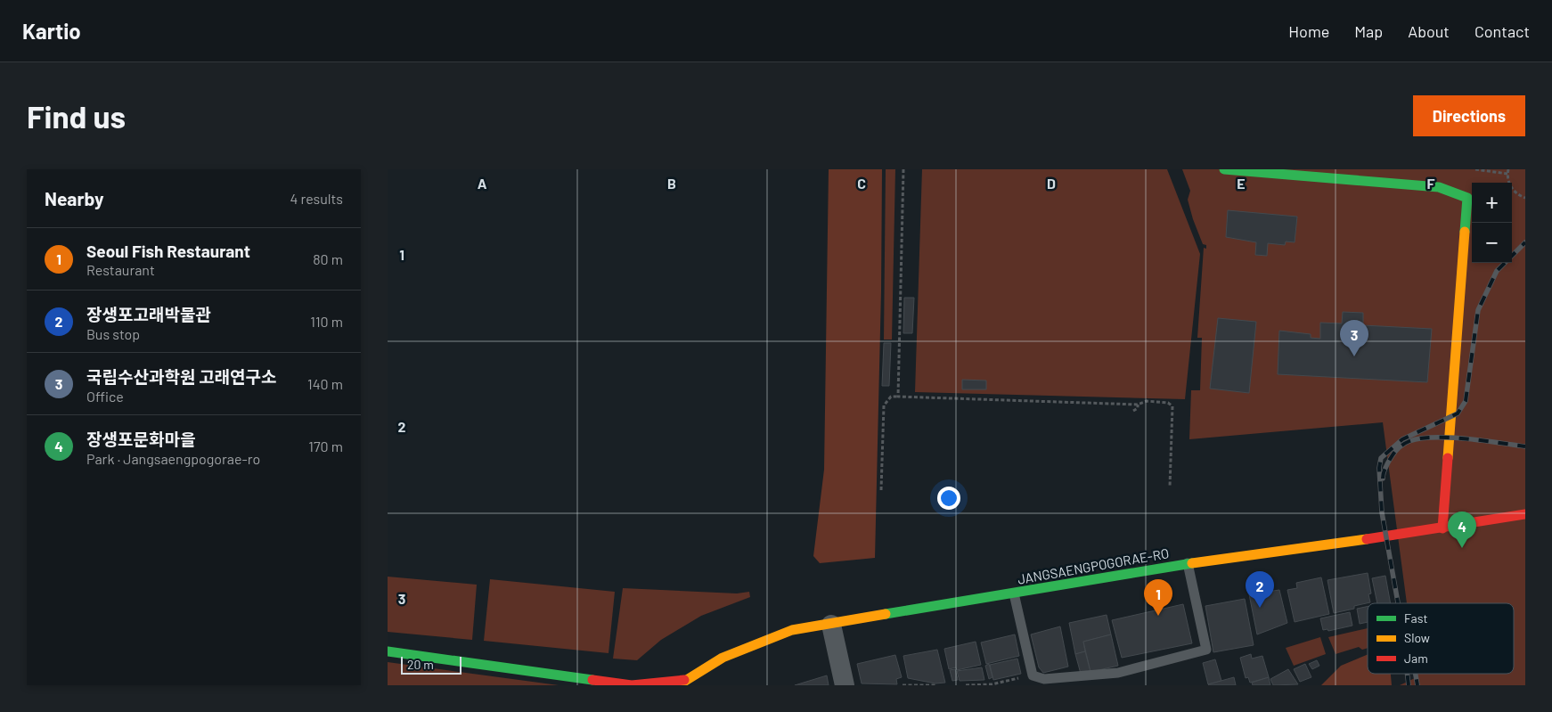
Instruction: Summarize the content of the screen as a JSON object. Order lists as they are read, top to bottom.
{
  "streets": {
    "street": ["JANGSAENGPOGORAE-RO"]
  },
  "legend": ["Fast", "Slow", "Jam"],
  "scale_bar": "20 m",
  "page": {
    "header": "Kartio",
    "nav": [
      "Home",
      "Map",
      "About",
      "Contact"
    ],
    "buttons": "Directions",
    "title": "Find us",
    "heading": ["Nearby", "4 results"],
    "map_buttons": ["+", "−"],
    "list": [
      {
        "mark": "1",
        "name": "Seoul Fish Restaurant",
        "note": "Restaurant",
        "value": "80 m"
      },
      {
        "mark": "2",
        "name": "장생포고래박물관",
        "note": "Bus stop",
        "value": "110 m"
      },
      {
        "mark": "3",
        "name": "국립수산과학원 고래연구소",
        "note": "Office",
        "value": "140 m"
      },
      {
        "mark": "4",
        "name": "장생포문화마을",
        "note": "Park · Jangsaengpogorae-ro",
        "value": "170 m"
      }
    ],
    "pins": [
      "3",
      "4",
      "2",
      "1"
    ],
    "scale": "20 m"
  },
  "grid": {
    "columns": [
      "A",
      "B",
      "C",
      "D",
      "E",
      "F"
    ],
    "rows": ["1", "2", "3"]
  }
}
